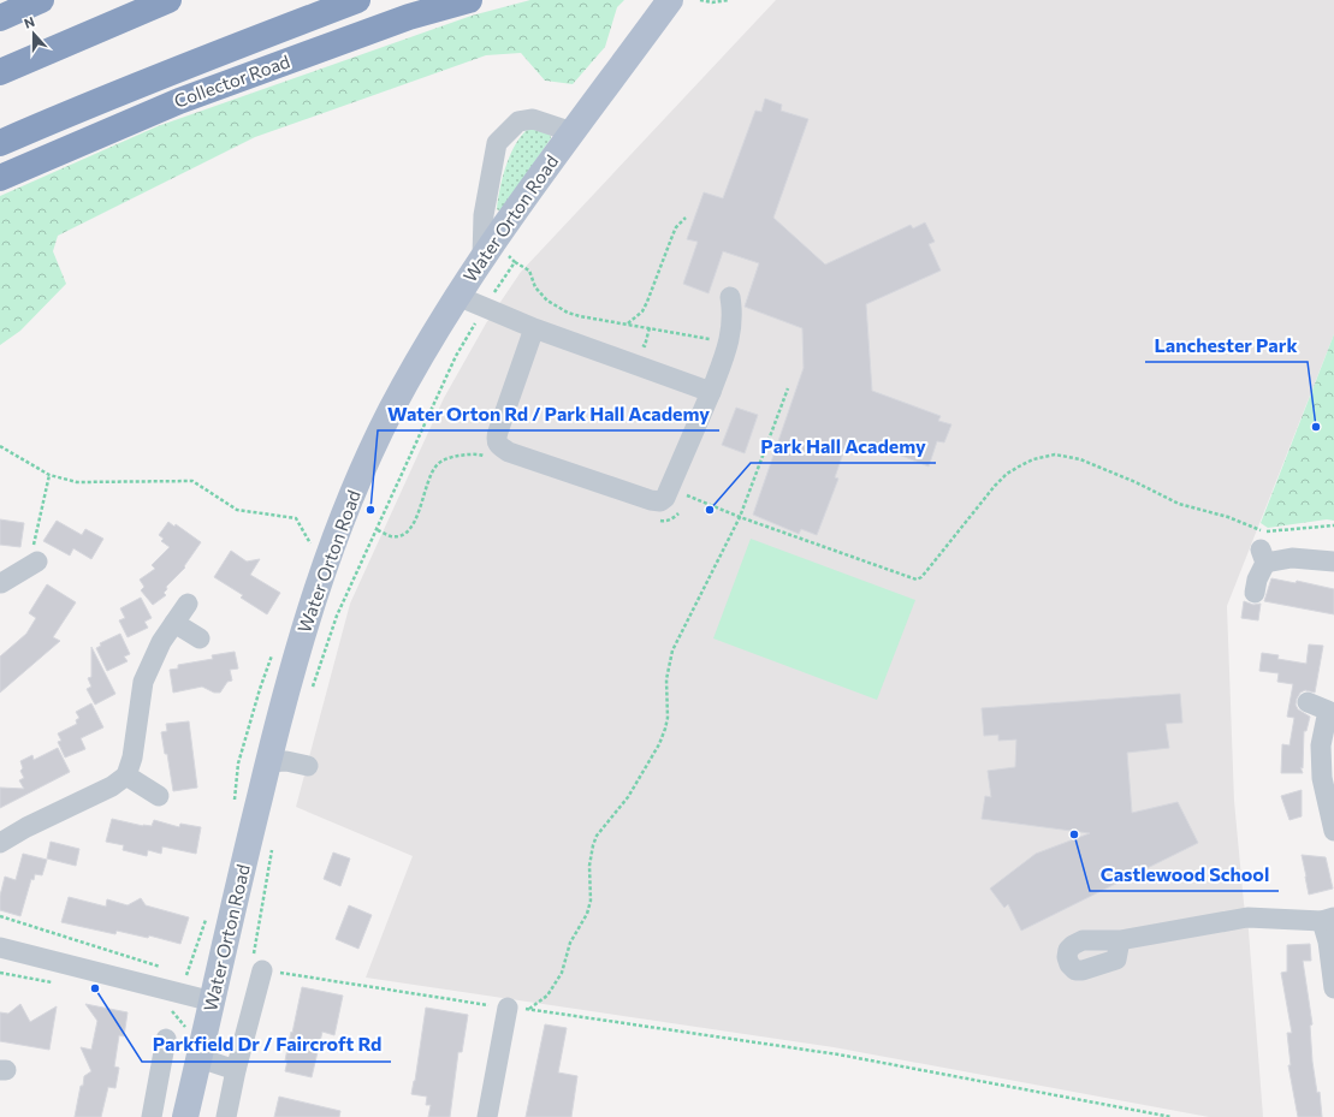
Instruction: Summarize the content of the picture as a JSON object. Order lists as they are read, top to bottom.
{
  "streets": {
    "highway": ["Collector Road"],
    "main road": ["Water Orton Road"]
  },
  "places": [
    "Lanchester Park",
    "Water Orton Rd / Park Hall Academy",
    "Park Hall Academy",
    "Castlewood School",
    "Parkfield Dr / Faircroft Rd"
  ],
  "north": "top"
}
